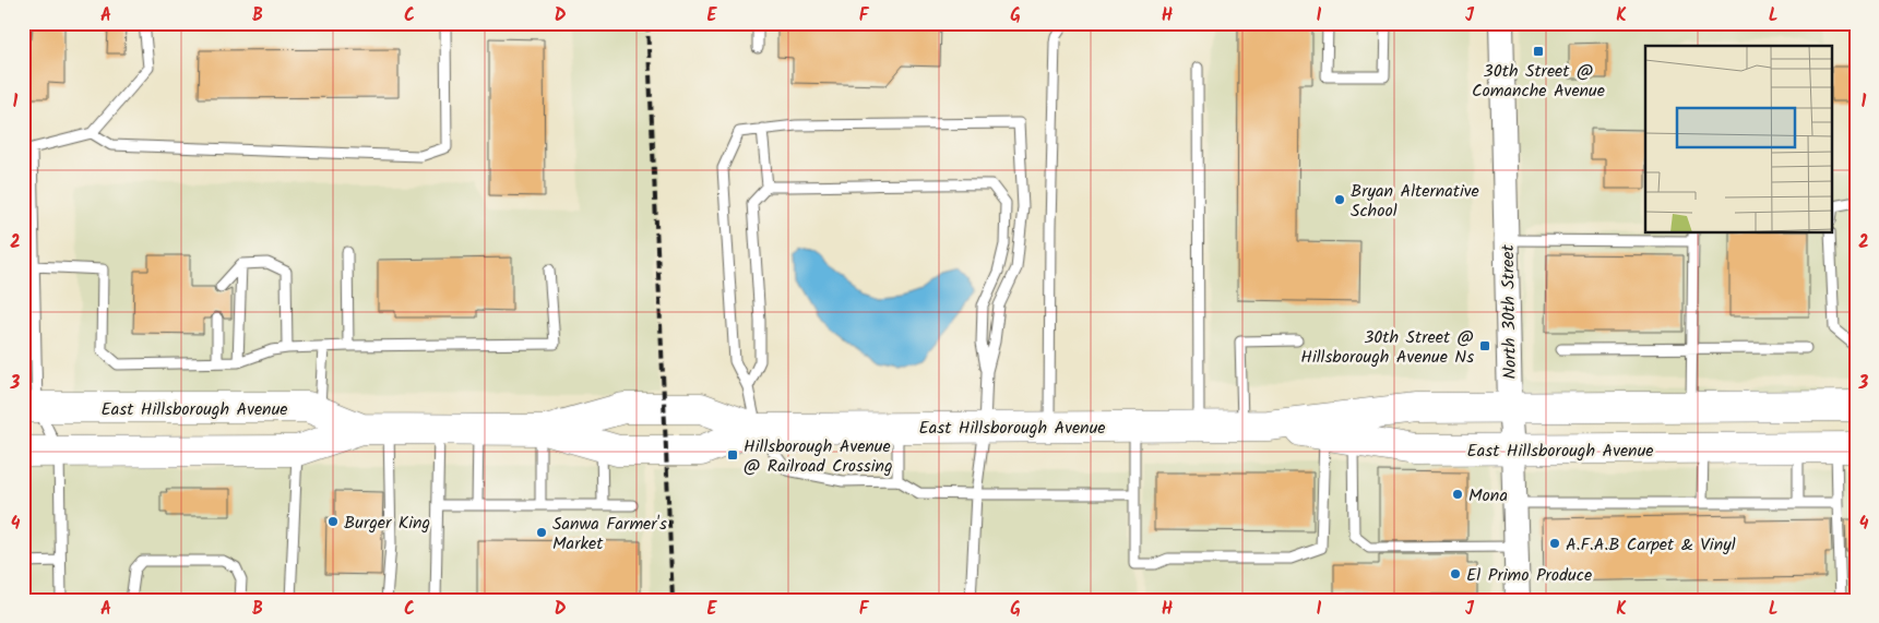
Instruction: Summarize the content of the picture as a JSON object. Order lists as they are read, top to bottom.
{
  "streets": {
    "main road": ["East Hillsborough Avenue"],
    "street": ["North 30th Street"]
  },
  "crossings": [
    ["North 30th Street", "East Hillsborough Avenue"]
  ],
  "places": {
    "transit": ["30th Street @ Comanche Avenue", "30th Street @ Hillsborough Avenue Ns", "Hillsborough Avenue @ Railroad Crossing"],
    "other": [
      "Bryan Alternative School",
      "Mona",
      "Burger King",
      "Sanwa Farmer's Market",
      "A.F.A.B Carpet & Vinyl",
      "El Primo Produce"
    ]
  },
  "grid": {
    "columns": [
      "A",
      "B",
      "C",
      "D",
      "E",
      "F",
      "G",
      "H",
      "I",
      "J",
      "K",
      "L"
    ],
    "rows": [
      "1",
      "2",
      "3",
      "4"
    ]
  }
}
